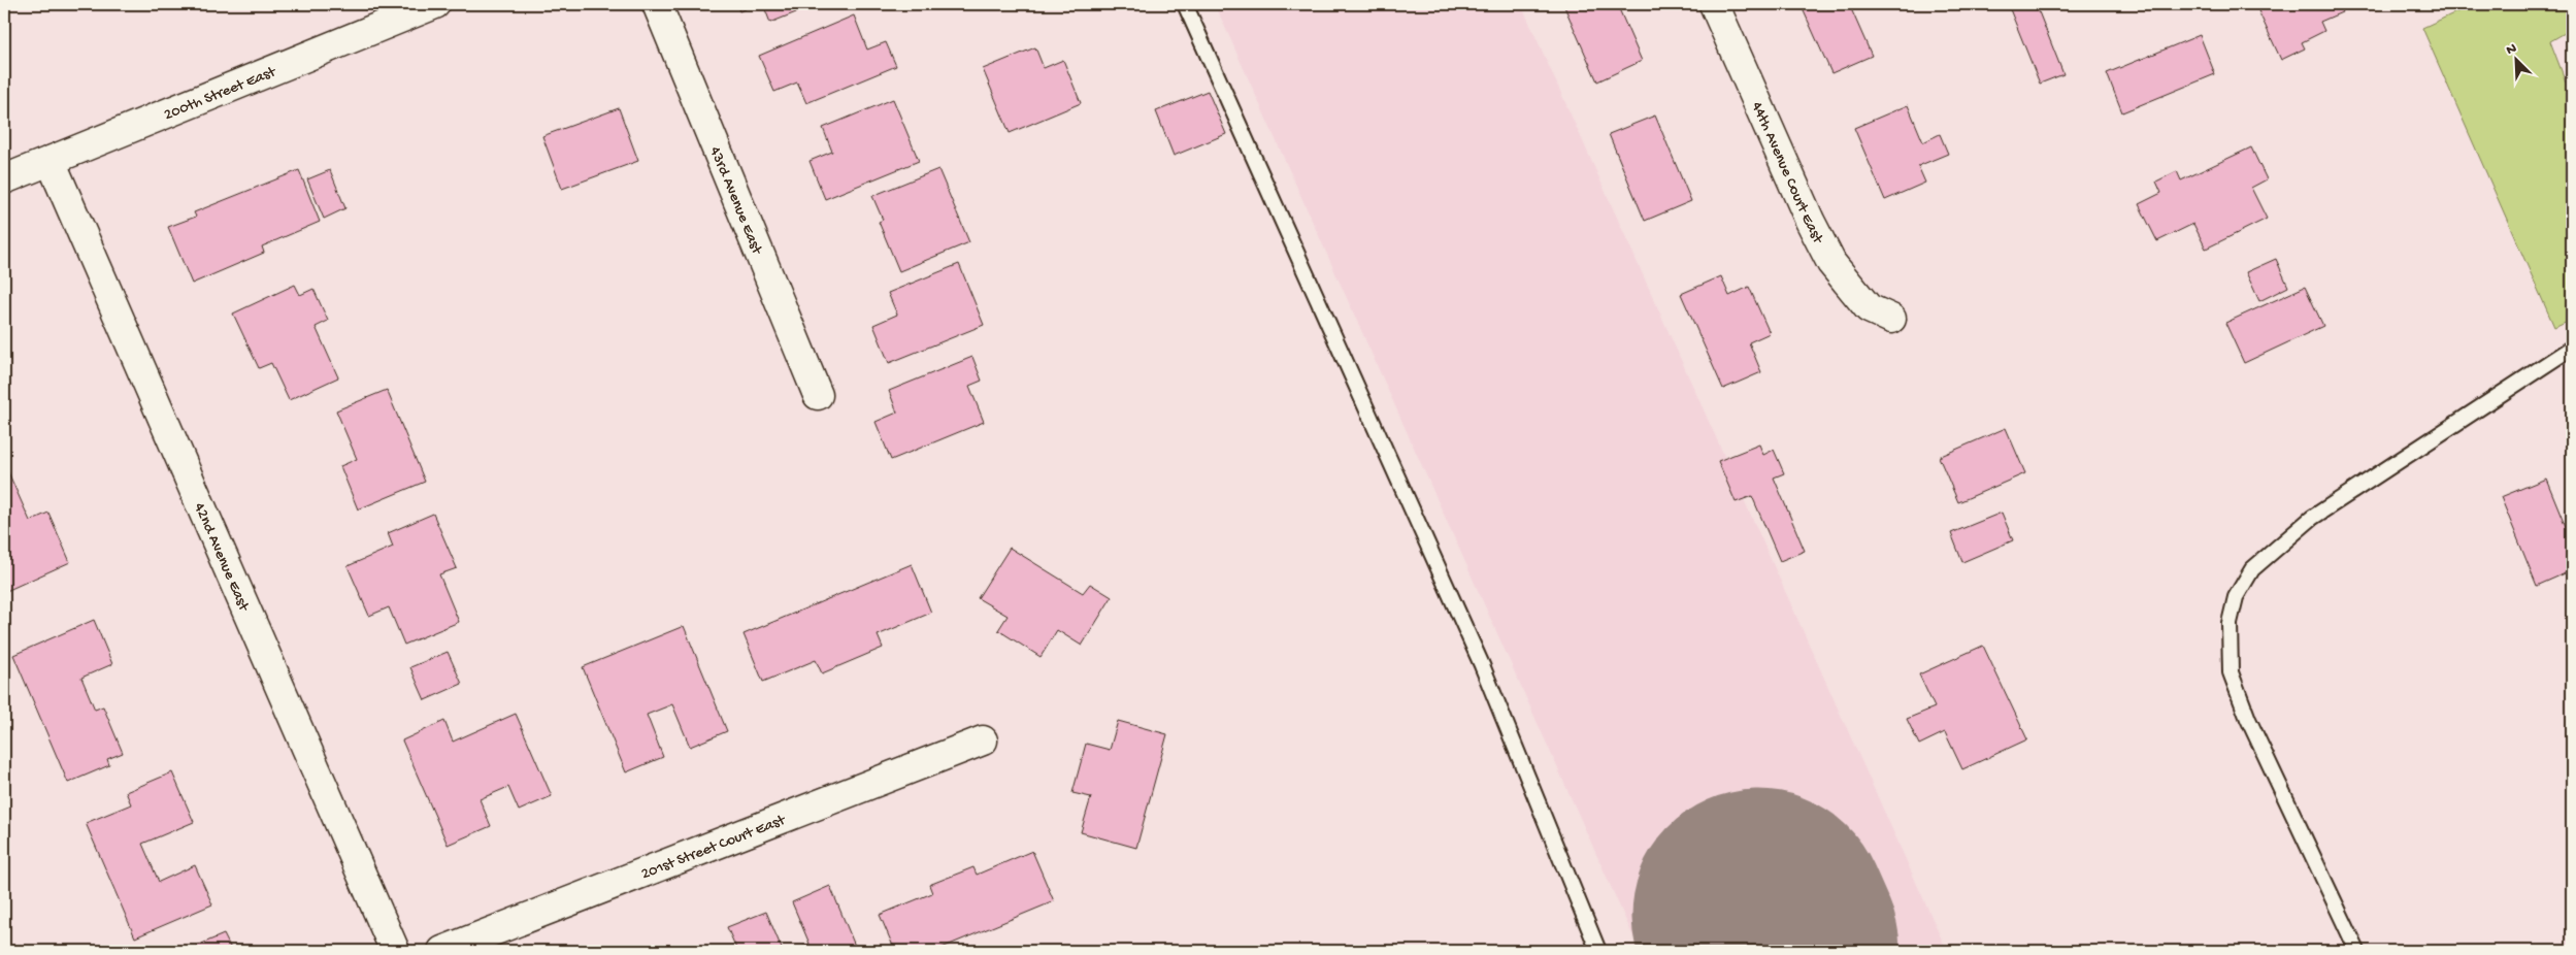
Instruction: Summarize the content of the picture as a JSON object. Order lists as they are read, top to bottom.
{
  "streets": {
    "street": [
      "200th Street East",
      "44th Avenue Court East",
      "43rd Avenue East",
      "42nd Avenue East",
      "201st Street Court East"
    ]
  },
  "crossings": [
    ["200th Street East", "42nd Avenue East"]
  ],
  "north": "top left"
}
